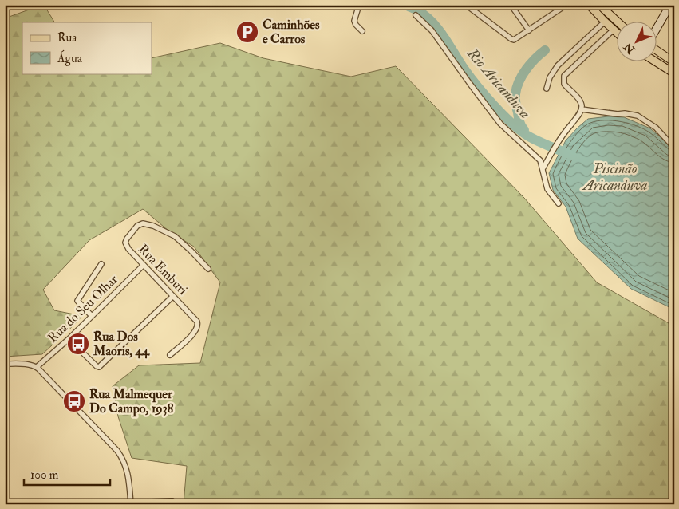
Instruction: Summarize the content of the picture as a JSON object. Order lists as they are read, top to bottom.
{
  "streets": {
    "street": ["Rua Emburi", "Rua do Seu Olhar"]
  },
  "crossings": [
    ["Rua Emburi", "Rua do Seu Olhar"]
  ],
  "water": ["Rio Aricanduva", "Piscinão Aricanduva"],
  "places": {
    "parking": ["Caminhões e Carros"],
    "bus stop": ["Rua Dos Maoris, 44", "Rua Malmequer Do Campo, 1938"]
  },
  "legend": ["Rua", "Água"],
  "scale_bar": "100 m",
  "north": "bottom left"
}
